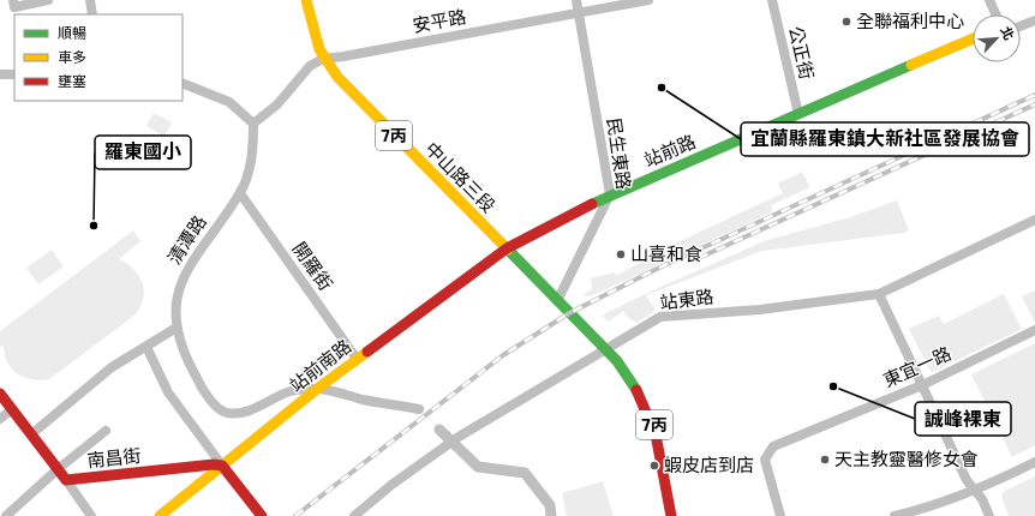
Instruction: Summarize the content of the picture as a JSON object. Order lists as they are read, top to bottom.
{
  "streets": {
    "street": [
      "安平路",
      "公正街",
      "7丙",
      "站前路",
      "民生東路",
      "中山路三段",
      "清潭路",
      "開羅街",
      "站東路",
      "站前南路",
      "東宜一路",
      "南昌街"
    ]
  },
  "crossings": [
    ["安平路", "民生東路"],
    ["安平路", "中山路三段"],
    ["公正街", "站前路"],
    ["7丙", "民生東路"],
    ["7丙", "中山路三段"],
    ["7丙", "站東路"],
    ["站前路", "民生東路"],
    ["站前路", "中山路三段"],
    ["站前路", "站前南路"],
    ["民生東路", "中山路三段"],
    ["中山路三段", "站前南路"],
    ["清潭路", "開羅街"],
    ["清潭路", "站前南路"],
    ["開羅街", "站前南路"],
    ["站前南路", "南昌街"]
  ],
  "places": [
    "全聯福利中心",
    "宜蘭縣羅東鎮大新社區發展協會",
    "羅東國小",
    "山喜和食",
    "誠峰裸東",
    "天主教靈醫修女會",
    "蝦皮店到店"
  ],
  "legend": ["順暢", "車多", "壅塞"],
  "north": "top right"
}
